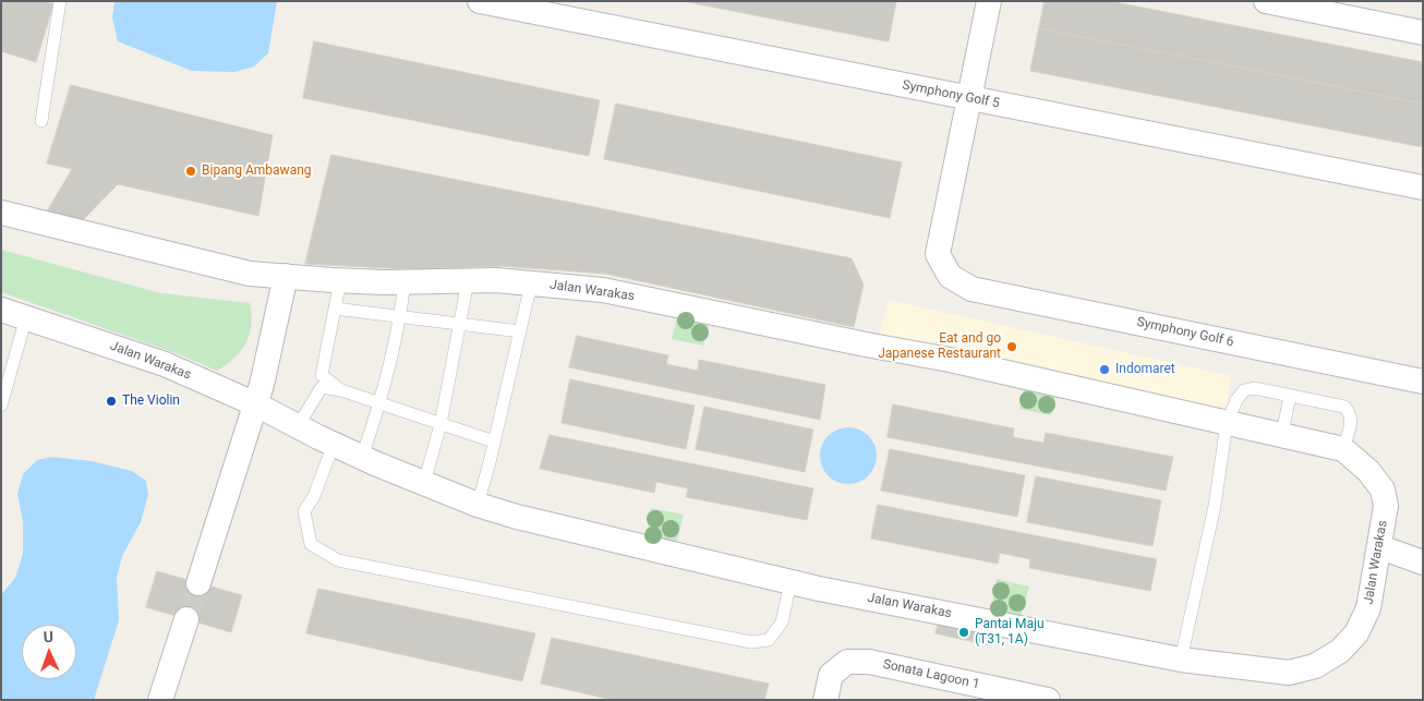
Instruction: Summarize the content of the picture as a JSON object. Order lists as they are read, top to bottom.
{
  "streets": {
    "street": [
      "Symphony Golf 5",
      "Jalan Warakas",
      "Symphony Golf 6",
      "Sonata Lagoon 1"
    ]
  },
  "crossings": [
    ["Symphony Golf 5", "Symphony Golf 6"]
  ],
  "places": [
    "Bipang Ambawang",
    "Eat and go Japanese Restaurant",
    "Indomaret",
    "The Violin",
    "Pantai Maju (T31, 1A)"
  ],
  "north": "top"
}
